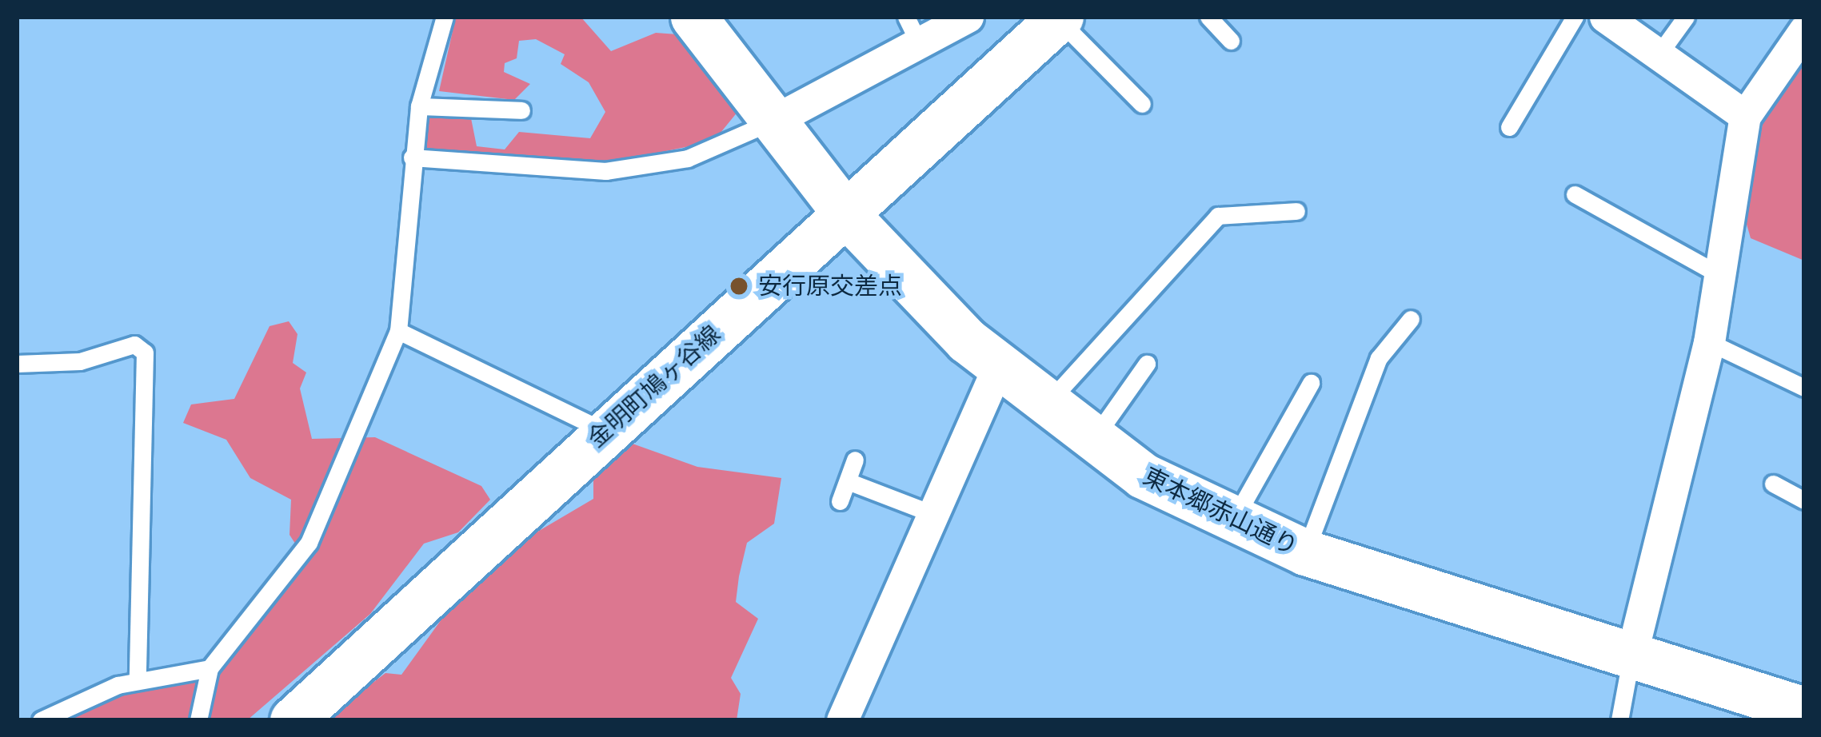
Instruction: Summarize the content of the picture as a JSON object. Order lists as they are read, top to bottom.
{
  "streets": {
    "street": ["金明町鳩ヶ谷線", "東本郷赤山通り"]
  },
  "crossings": [
    ["金明町鳩ヶ谷線", "東本郷赤山通り"]
  ],
  "places": ["安行原交差点"]
}
